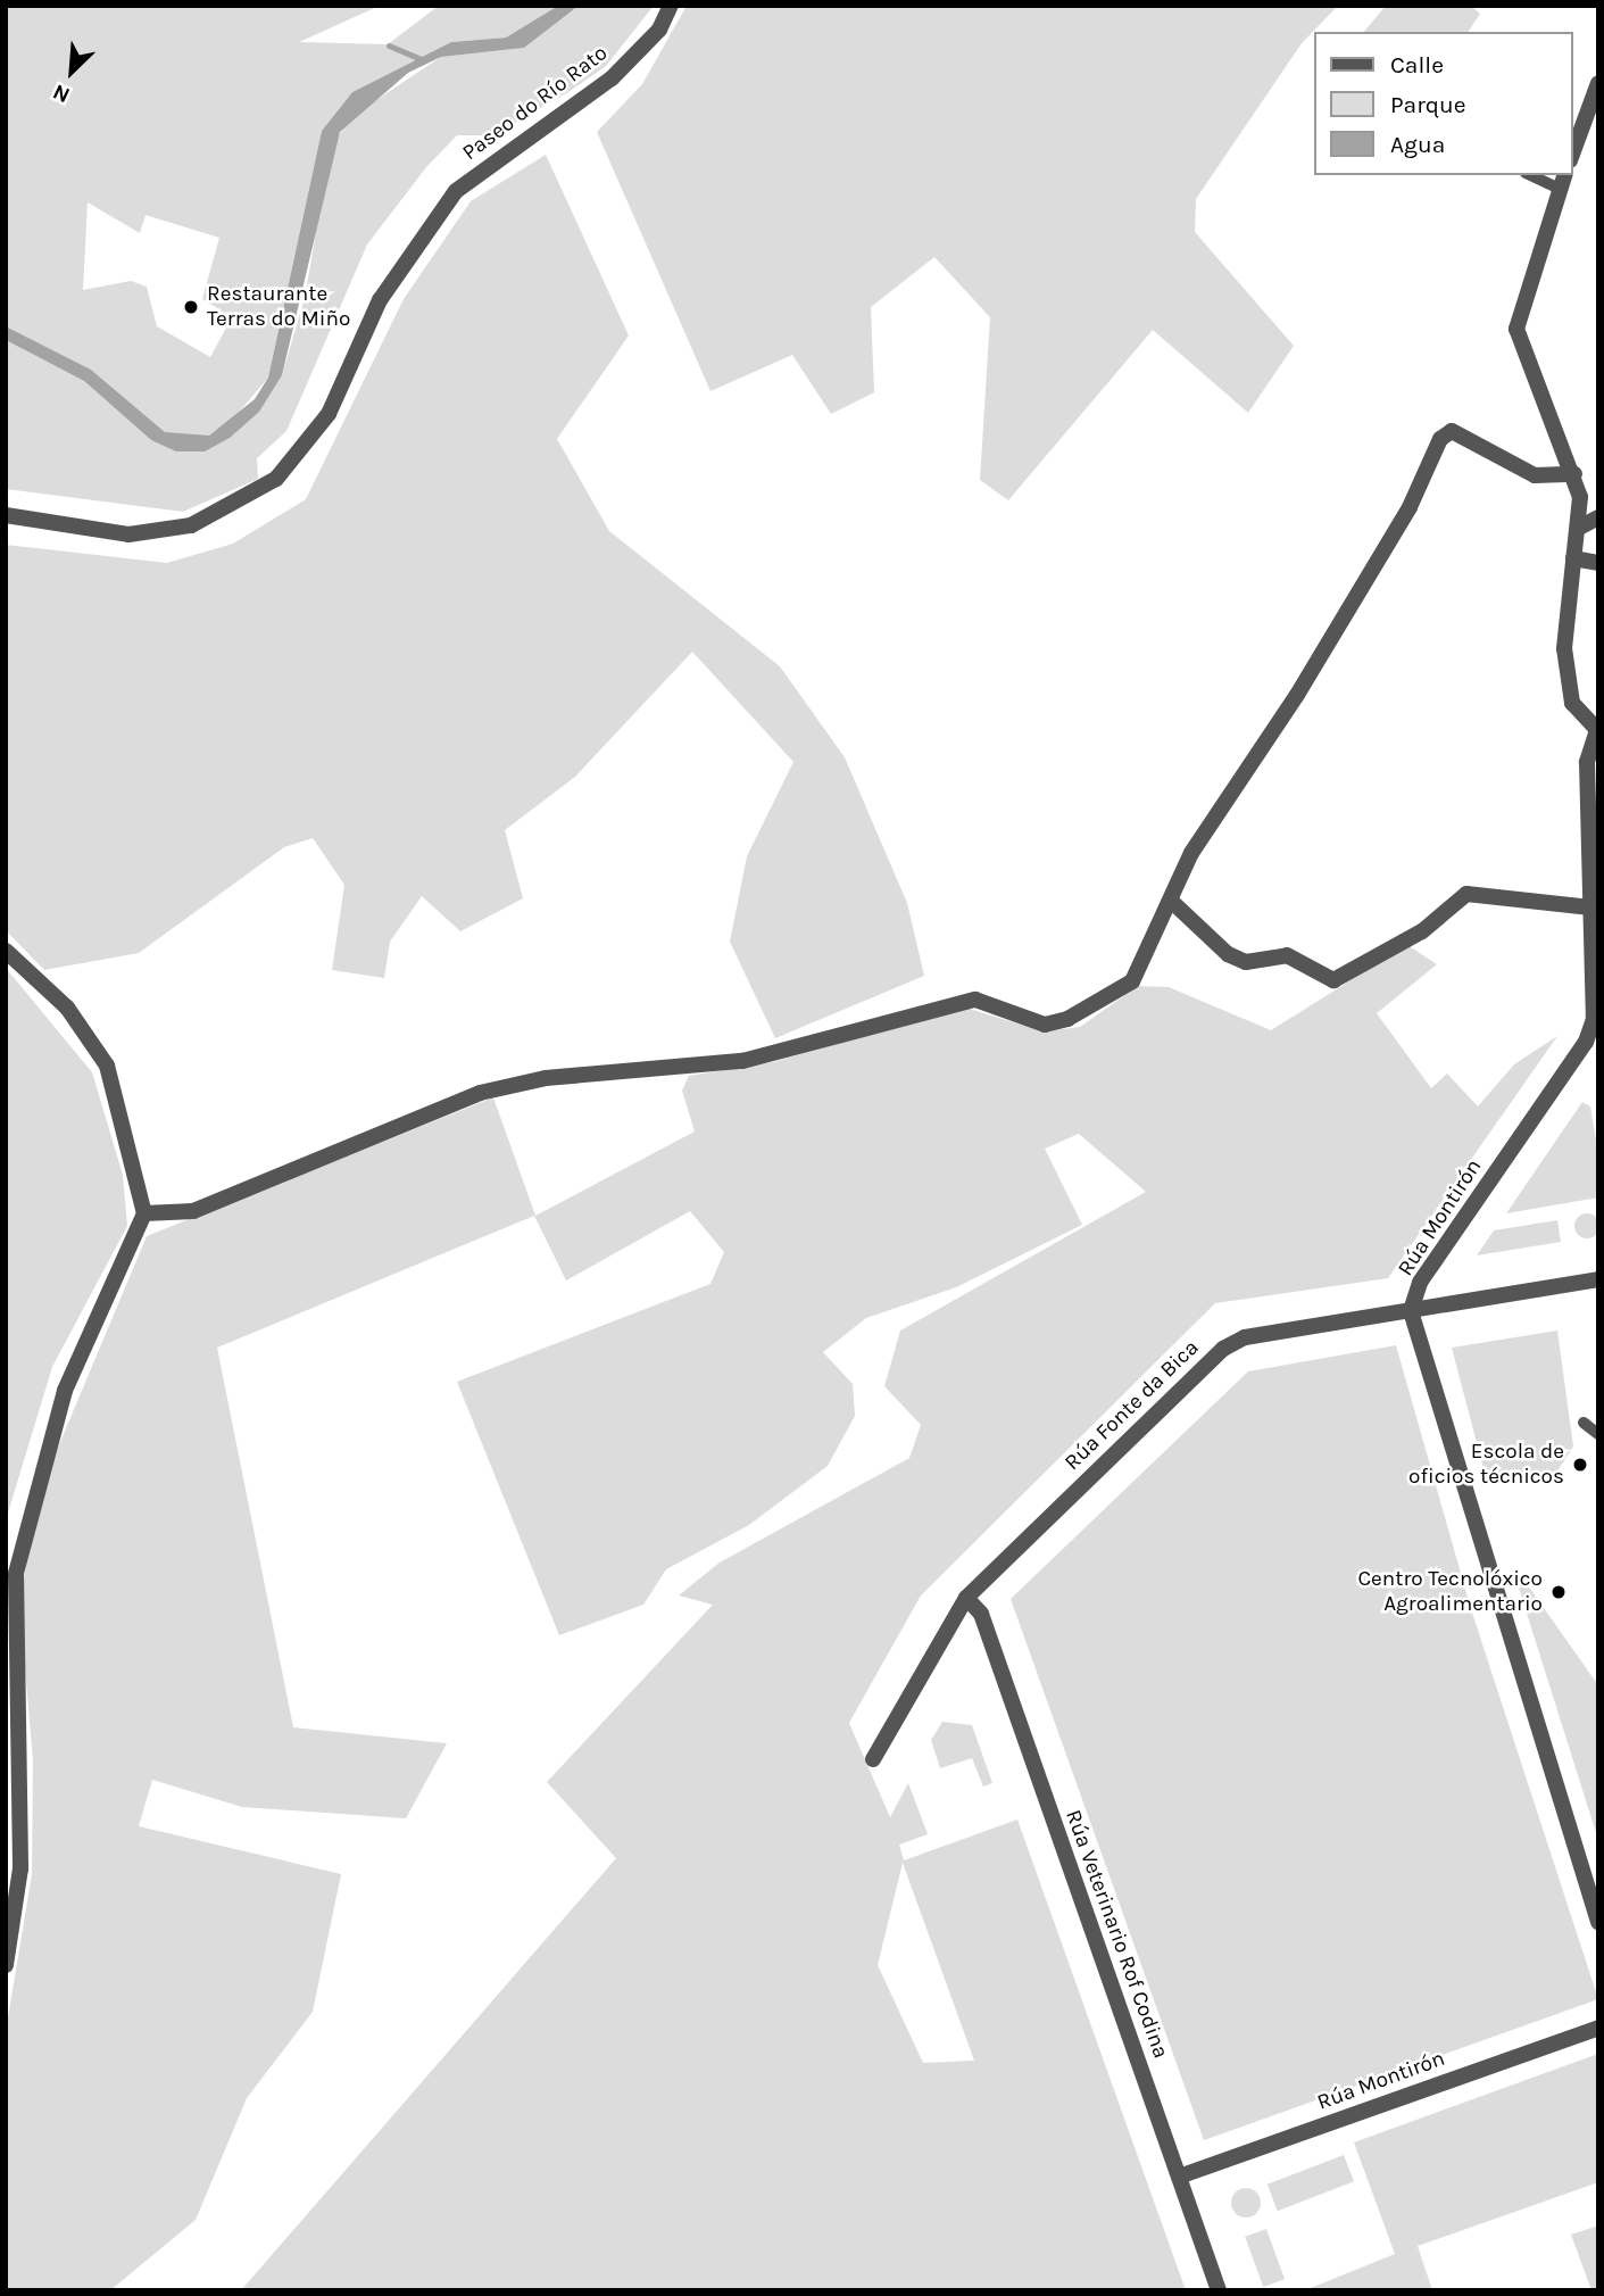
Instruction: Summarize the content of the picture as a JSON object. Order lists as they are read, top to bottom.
{
  "streets": {
    "street": [
      "Paseo do Río Rato",
      "Rúa Montirón",
      "Rúa Fonte da Bica",
      "Rúa Veterinario Rof Codina"
    ]
  },
  "crossings": [
    ["Rúa Montirón", "Rúa Fonte da Bica"],
    ["Rúa Montirón", "Rúa Veterinario Rof Codina"],
    ["Rúa Fonte da Bica", "Rúa Veterinario Rof Codina"]
  ],
  "places": ["Restaurante Terras do Miño", "Escola de oficios técnicos", "Centro Tecnolóxico Agroalimentario"],
  "legend": ["Calle", "Parque", "Agua"],
  "north": "bottom left"
}
